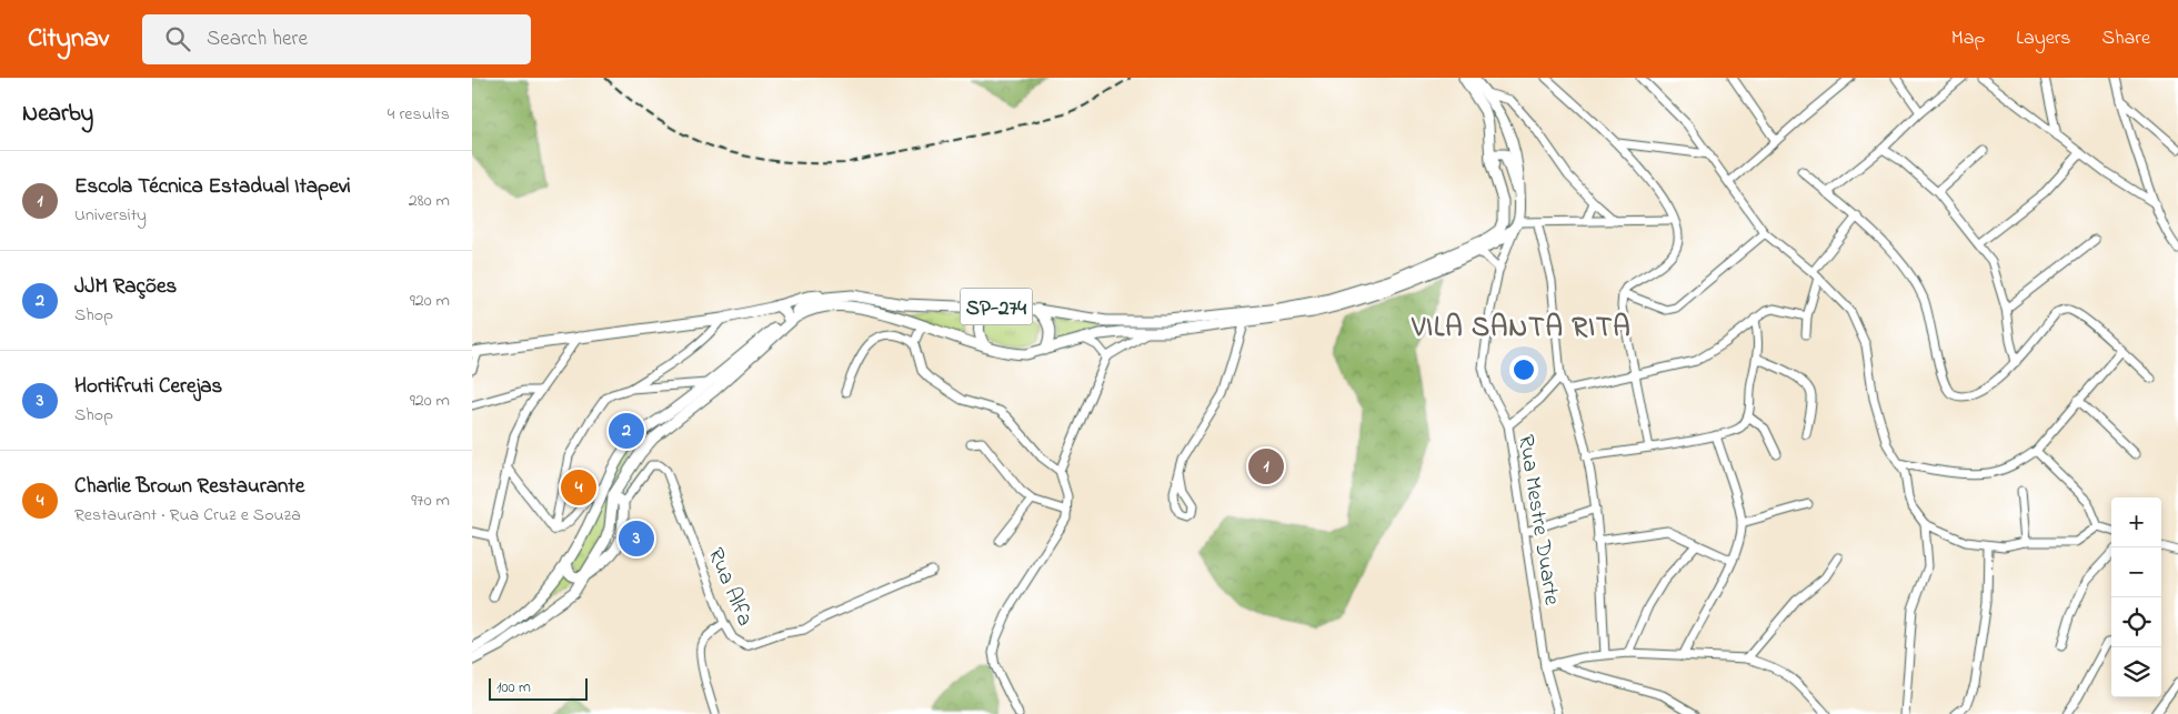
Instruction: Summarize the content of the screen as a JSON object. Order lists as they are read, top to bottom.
{
  "streets": {
    "main road": ["SP-274"],
    "street": ["Rua Mestre Duarte", "Rua Alfa"]
  },
  "crossings": [
    ["SP-274", "Rua Mestre Duarte"]
  ],
  "districts": ["VILA SANTA RITA"],
  "scale_bar": "100 m",
  "page": {
    "header": "Citynav",
    "search": "Search here",
    "nav": ["Map", "Layers", "Share"],
    "heading": ["Nearby", "4 results"],
    "list": [
      {
        "mark": "1",
        "name": "Escola Técnica Estadual Itapevi",
        "note": "University",
        "value": "280 m"
      },
      {
        "mark": "2",
        "name": "JJM Rações",
        "note": "Shop",
        "value": "920 m"
      },
      {
        "mark": "3",
        "name": "Hortifruti Cerejas",
        "note": "Shop",
        "value": "920 m"
      },
      {
        "mark": "4",
        "name": "Charlie Brown Restaurante",
        "note": "Restaurant · Rua Cruz e Souza",
        "value": "970 m"
      }
    ],
    "pins": [
      "2",
      "1",
      "4",
      "3"
    ],
    "map_buttons": ["+", "−"],
    "scale": "100 m"
  }
}
